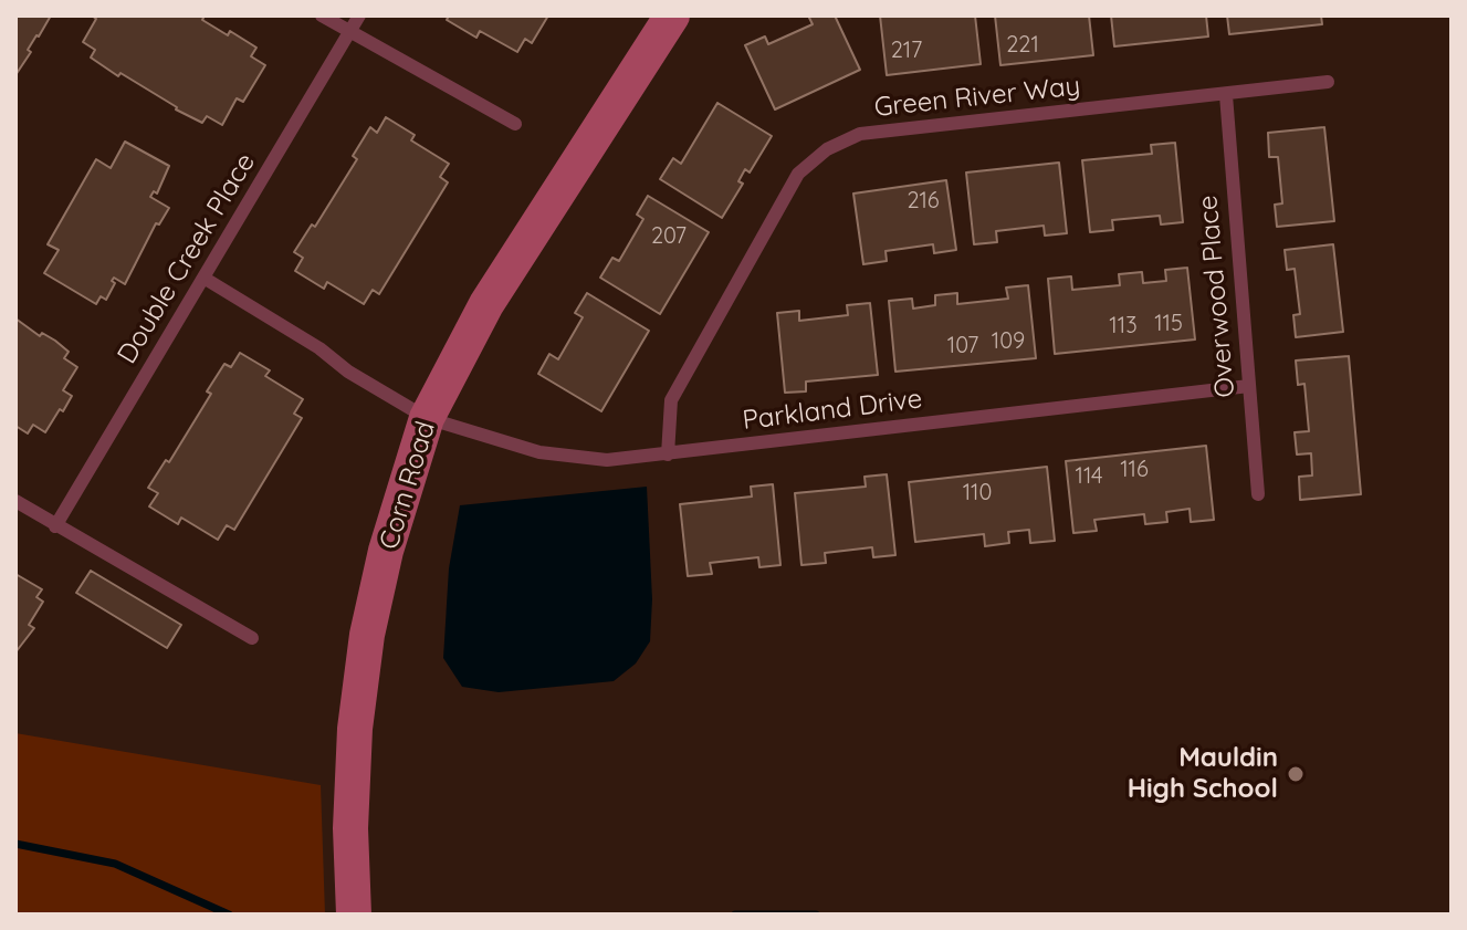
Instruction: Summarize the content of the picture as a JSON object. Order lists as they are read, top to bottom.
{
  "streets": {
    "street": ["Corn Road"],
    "lane": [
      "Green River Way",
      "Double Creek Place",
      "Overwood Place",
      "Parkland Drive"
    ]
  },
  "crossings": [
    ["Green River Way", "Overwood Place"],
    ["Green River Way", "Parkland Drive"],
    ["Double Creek Place", "Parkland Drive"],
    ["Overwood Place", "Parkland Drive"],
    ["Parkland Drive", "Corn Road"]
  ],
  "places": ["Mauldin High School"],
  "house_numbers": [
    "221",
    "217",
    "216",
    "207",
    "115",
    "113",
    "109",
    "107",
    "116",
    "114",
    "110"
  ]
}
